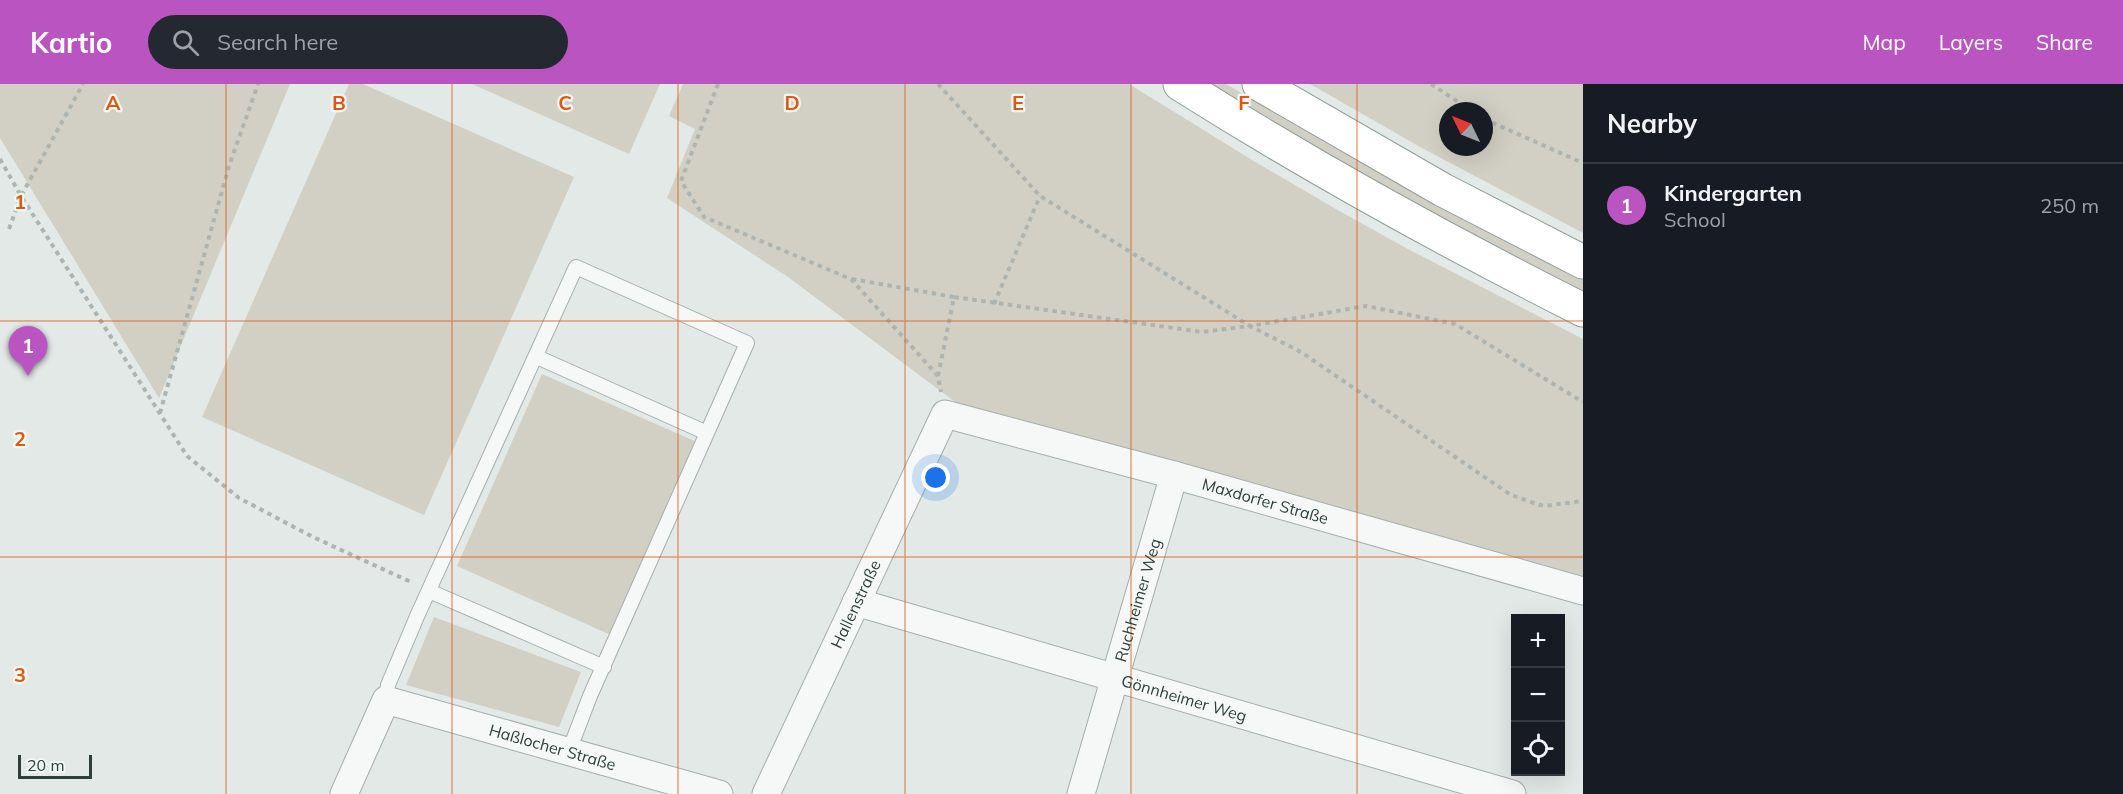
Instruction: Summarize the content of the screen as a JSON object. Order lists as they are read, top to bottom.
{
  "streets": {
    "street": [
      "Maxdorfer Straße",
      "Ruchheimer Weg",
      "Hallenstraße",
      "Gönnheimer Weg",
      "Haßlocher Straße"
    ]
  },
  "crossings": [
    ["Maxdorfer Straße", "Ruchheimer Weg"],
    ["Maxdorfer Straße", "Hallenstraße"],
    ["Ruchheimer Weg", "Gönnheimer Weg"],
    ["Hallenstraße", "Gönnheimer Weg"]
  ],
  "scale_bar": "20 m",
  "north": "top left",
  "page": {
    "header": "Kartio",
    "search": "Search here",
    "nav": ["Map", "Layers", "Share"],
    "heading": "Nearby",
    "list": [
      {
        "mark": "1",
        "name": "Kindergarten",
        "note": "School",
        "value": "250 m"
      }
    ],
    "pins": "1",
    "map_buttons": ["+", "−"],
    "scale": "20 m"
  },
  "grid": {
    "columns": [
      "A",
      "B",
      "C",
      "D",
      "E",
      "F"
    ],
    "rows": ["1", "2", "3"]
  }
}
